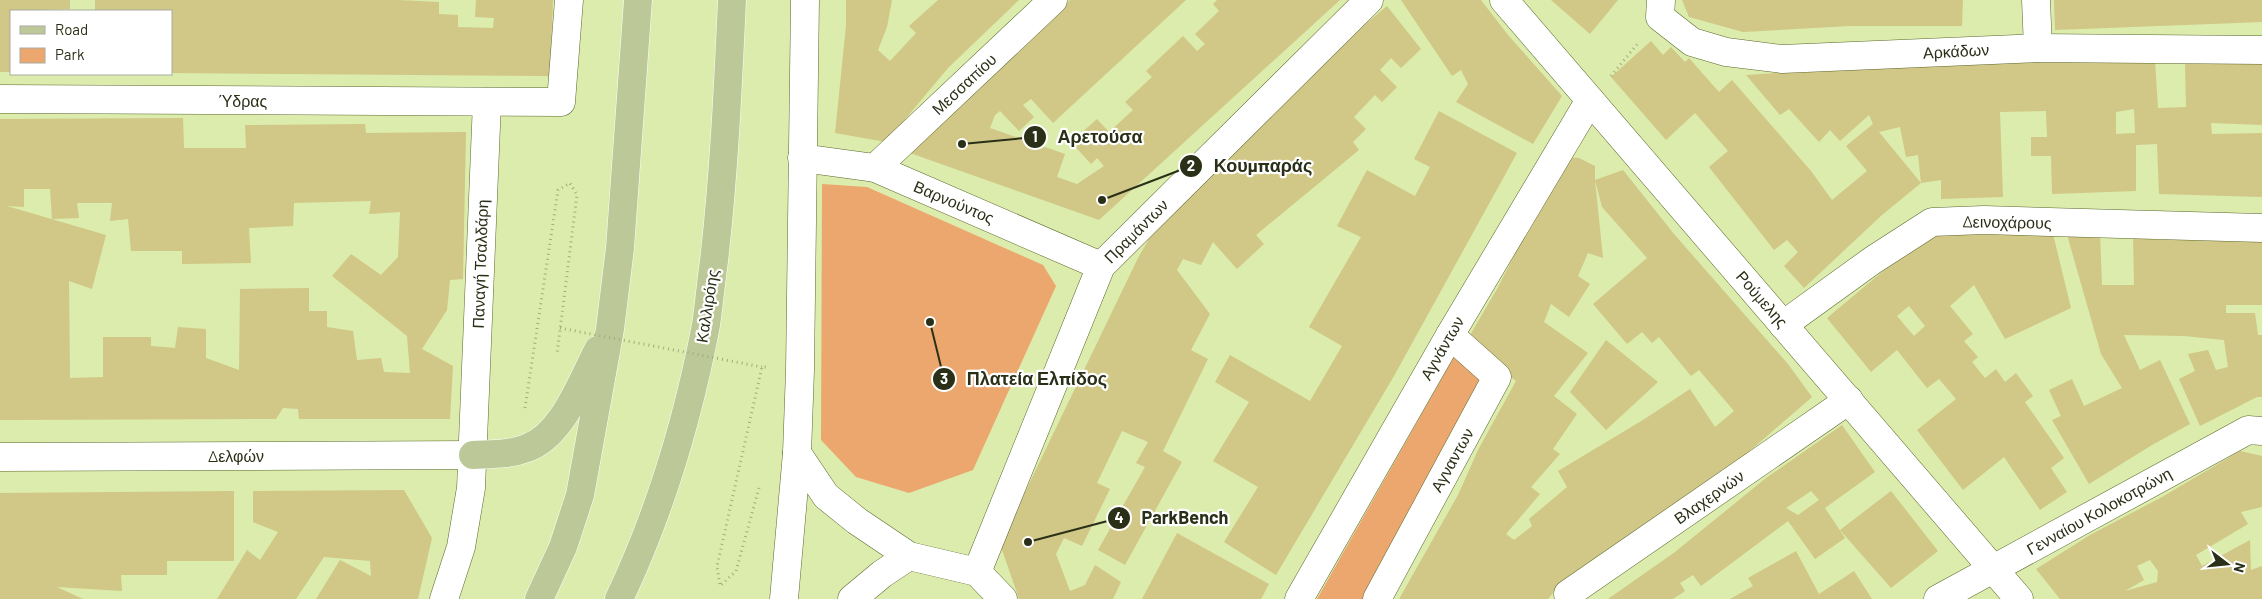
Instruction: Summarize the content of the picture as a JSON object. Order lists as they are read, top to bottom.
{
  "streets": {
    "main road": ["Καλλιρόης"],
    "street": [
      "Αρκάδων",
      "Μεσσαπίου",
      "Ύδρας",
      "Βαρνούντος",
      "Δεινοχάρους",
      "Πραμάντων",
      "Παναγή Τσαλδάρη",
      "Ρούμελης",
      "Αγνάντων",
      "Δελφών",
      "Αγναντων",
      "Βλαχερνών",
      "Γενναίου Κολοκοτρώνη"
    ]
  },
  "crossings": [
    ["Μεσσαπίου", "Βαρνούντος"],
    ["Ύδρας", "Παναγή Τσαλδάρη"],
    ["Βαρνούντος", "Πραμάντων"],
    ["Δεινοχάρους", "Ρούμελης"],
    ["Παναγή Τσαλδάρη", "Δελφών"],
    ["Ρούμελης", "Αγνάντων"],
    ["Ρούμελης", "Βλαχερνών"],
    ["Ρούμελης", "Γενναίου Κολοκοτρώνη"],
    ["Αγνάντων", "Αγναντων"]
  ],
  "places": [
    "Αρετούσα",
    "Κουμπαράς",
    "Πλατεία Ελπίδος",
    "ParkBench"
  ],
  "legend": ["Road", "Park"],
  "north": "right"
}
